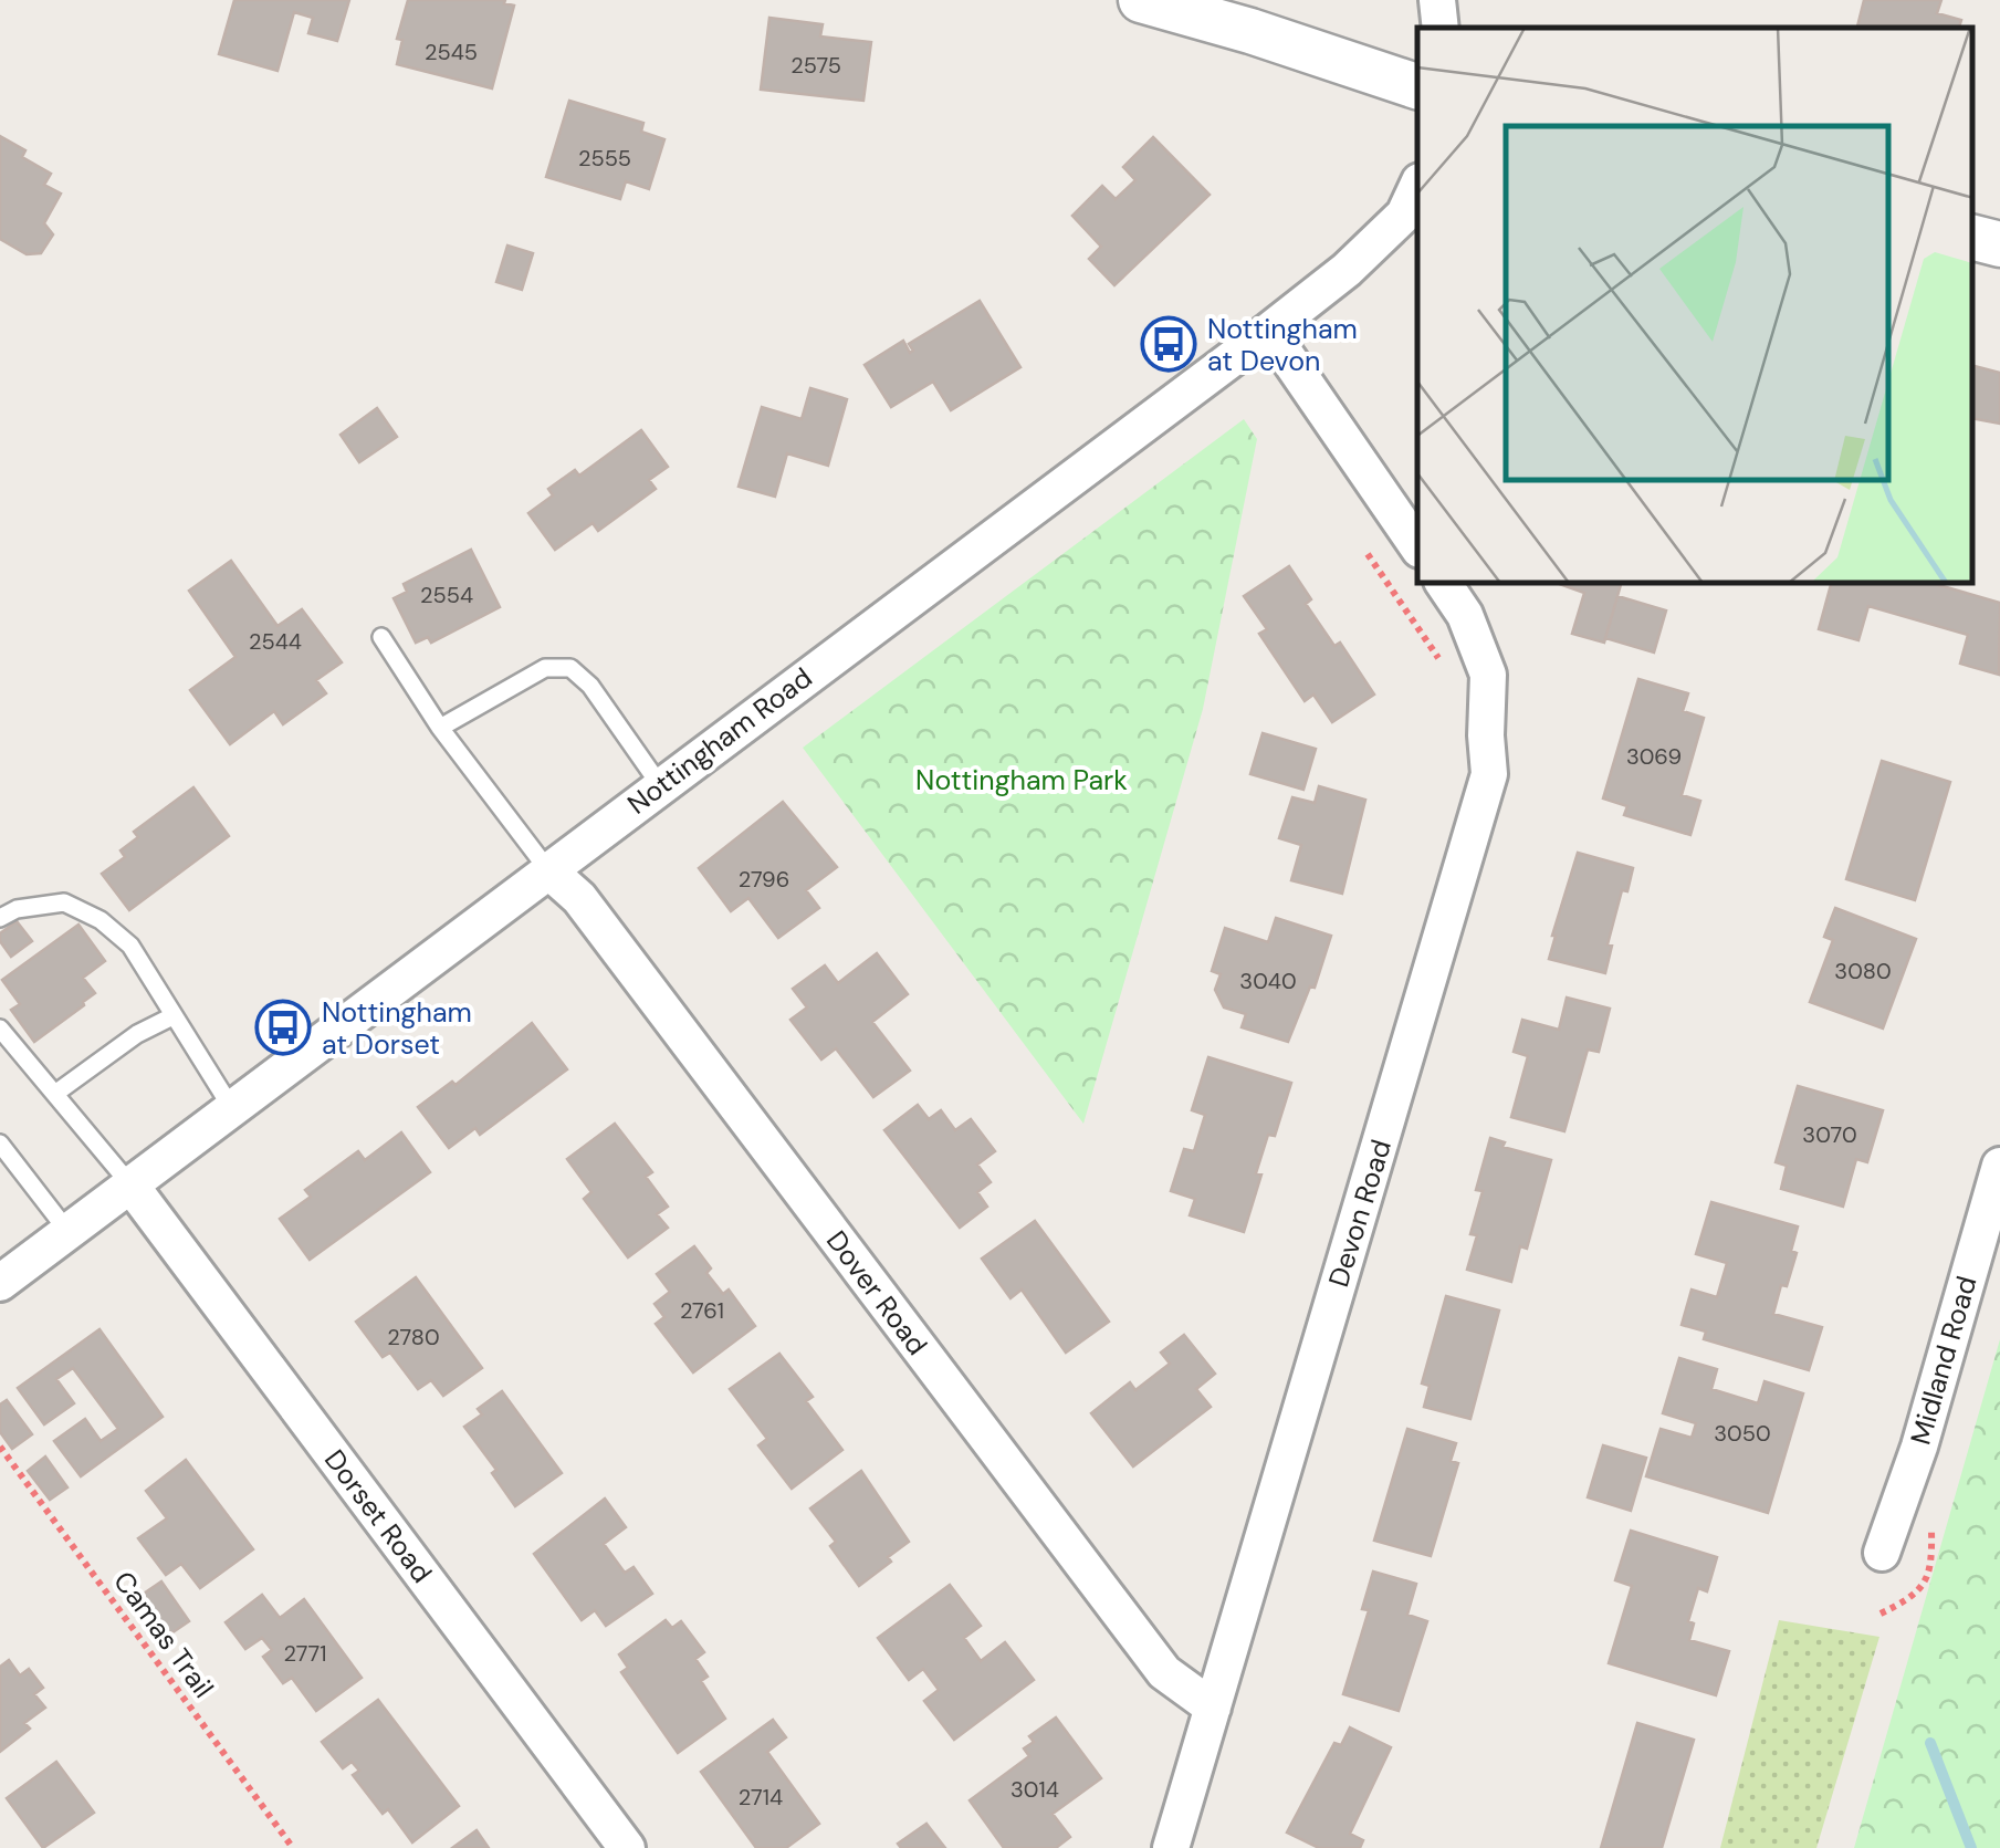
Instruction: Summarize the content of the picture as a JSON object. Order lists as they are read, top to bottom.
{
  "streets": {
    "street": [
      "Nottingham Road",
      "Devon Road",
      "Dover Road",
      "Midland Road",
      "Dorset Road"
    ],
    "path": ["Camas Trail"]
  },
  "crossings": [
    ["Nottingham Road", "Dover Road"],
    ["Nottingham Road", "Dorset Road"],
    ["Devon Road", "Dover Road"]
  ],
  "parks": ["Nottingham Park"],
  "places": {
    "bus stop": ["Nottingham at Devon", "Nottingham at Dorset"]
  },
  "house_numbers": [
    "2545",
    "2575",
    "2555",
    "2554",
    "2544",
    "3069",
    "2796",
    "3080",
    "3040",
    "3070",
    "2761",
    "2780",
    "3050",
    "2771",
    "3014",
    "2714"
  ]
}
